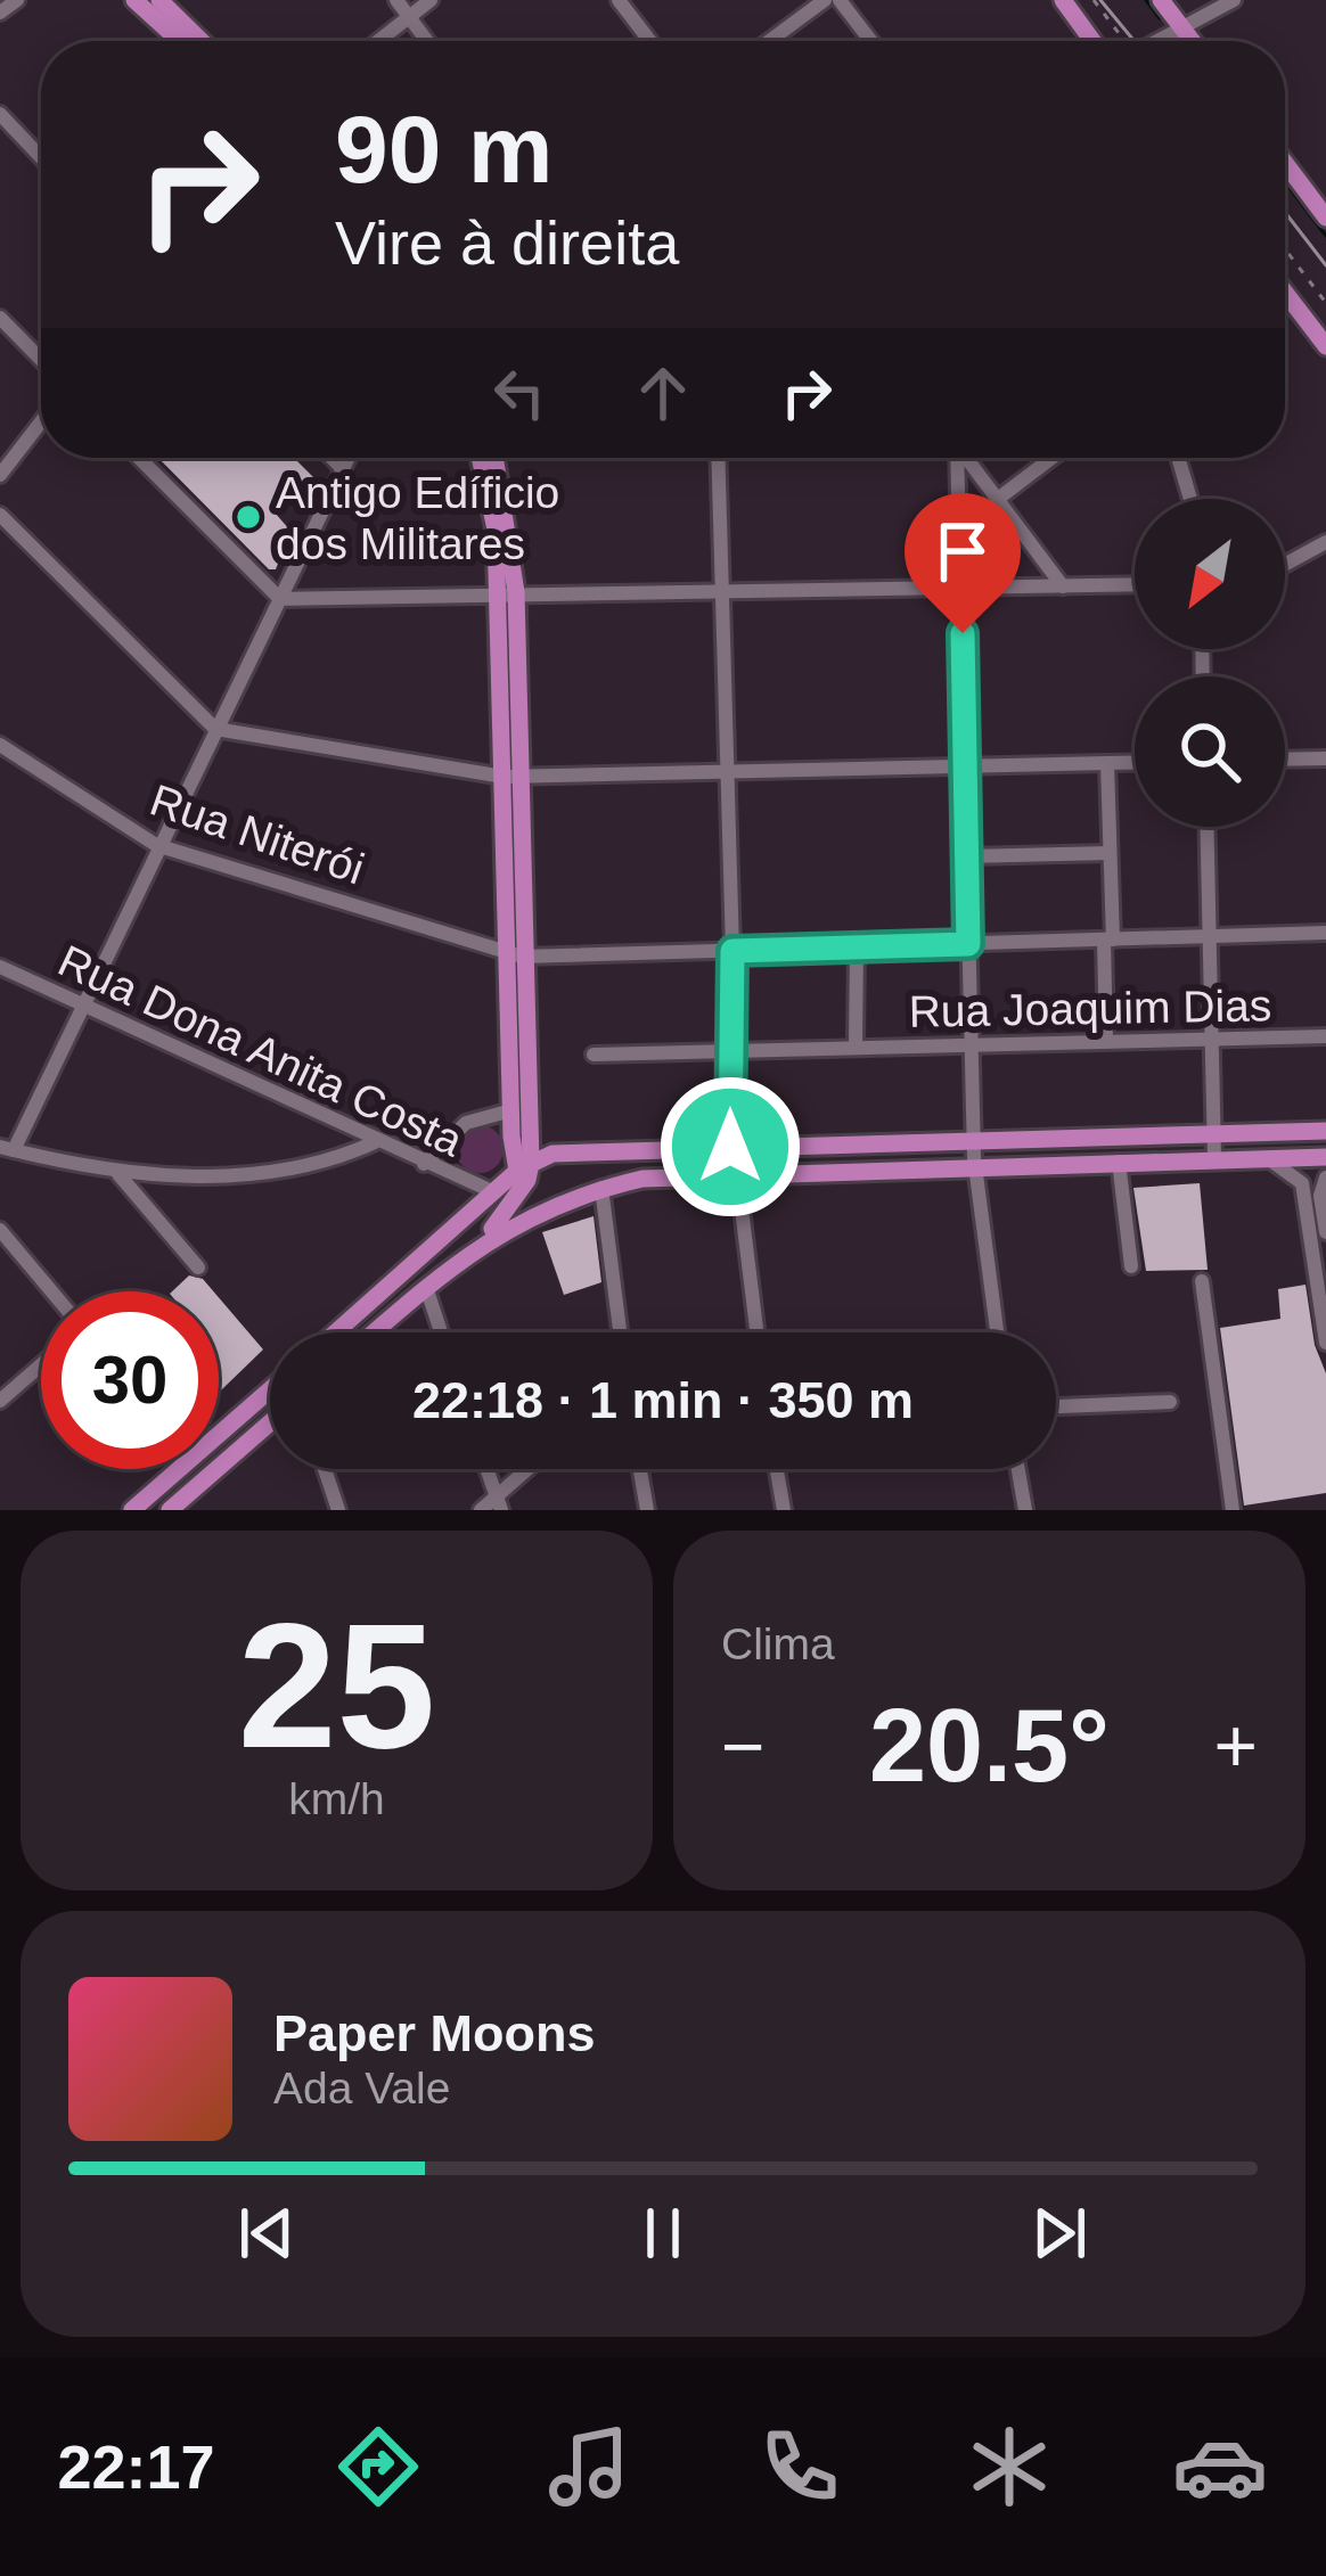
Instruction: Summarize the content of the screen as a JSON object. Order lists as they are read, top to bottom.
{
  "streets": {
    "street": ["Rua Niterói", "Rua Joaquim Dias", "Rua Dona Anita Costa"]
  },
  "crossings": [
    ["Rua Niterói", "Rua Joaquim Dias"]
  ],
  "places": ["Antigo Edíficio dos Militares"],
  "north": "bottom left",
  "page": {
    "turn": ["90 m", "Vire à direita"],
    "limit": "30",
    "trip": "22:18 · 1 min · 350 m",
    "tile": [
      ["25", "km/h"],
      "Clima"
    ],
    "heat": ["−", "20.5°", "+"],
    "song": ["Paper Moons", "Ada Vale"],
    "tabs": "22:17"
  }
}
